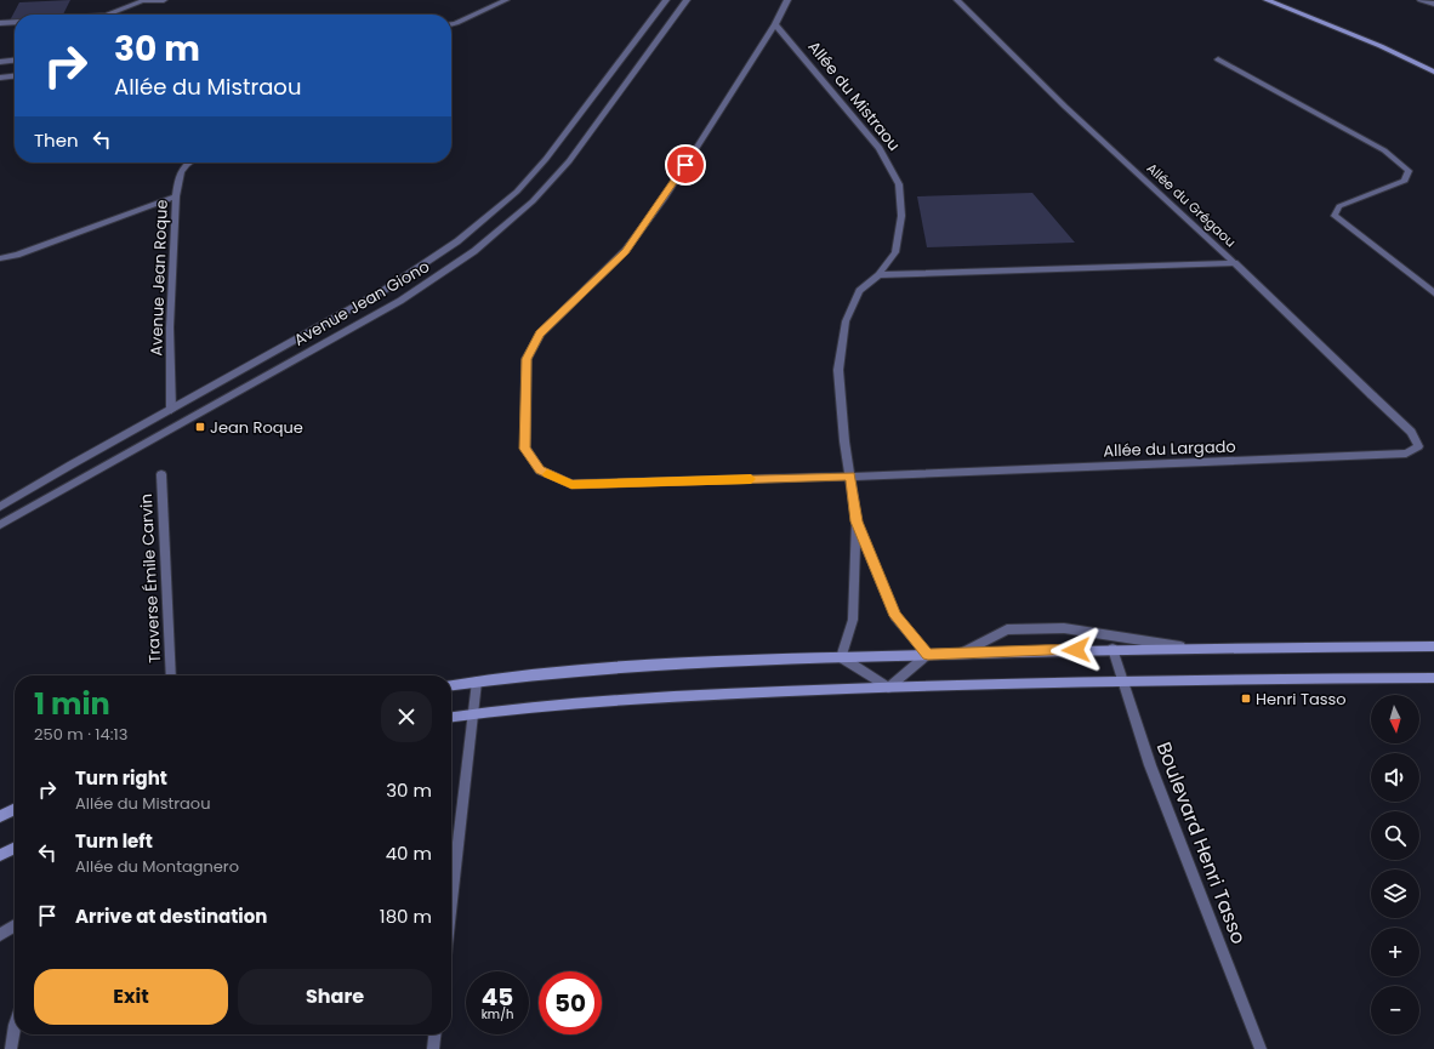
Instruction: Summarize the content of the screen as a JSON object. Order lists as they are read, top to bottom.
{
  "streets": {
    "street": [
      "Allée du Mistraou",
      "Allée du Grégaou",
      "Avenue Jean Roque",
      "Avenue Jean Giono",
      "Allée du Largado",
      "Traverse Émile Carvin",
      "Boulevard Henri Tasso"
    ]
  },
  "crossings": [
    ["Allée du Mistraou", "Allée du Grégaou"],
    ["Allée du Mistraou", "Allée du Largado"],
    ["Allée du Grégaou", "Allée du Largado"],
    ["Avenue Jean Roque", "Avenue Jean Giono"]
  ],
  "places": {
    "transit": ["Jean Roque", "Henri Tasso"]
  },
  "north": "bottom",
  "page": {
    "turn": ["30 m", "Allée du Mistraou"],
    "then": "Then",
    "heading": ["1 min", "250 m · 14:13"],
    "map_buttons": ["+", "−"],
    "list": [
      {
        "name": "Turn right",
        "note": "Allée du Mistraou",
        "value": "30 m"
      },
      {
        "name": "Turn left",
        "note": "Allée du Montagnero",
        "value": "40 m"
      },
      {
        "name": "Arrive at destination",
        "value": "180 m"
      }
    ],
    "buttons": ["Exit", "Share"],
    "speed": "45 km/h",
    "limit": "50"
  }
}
